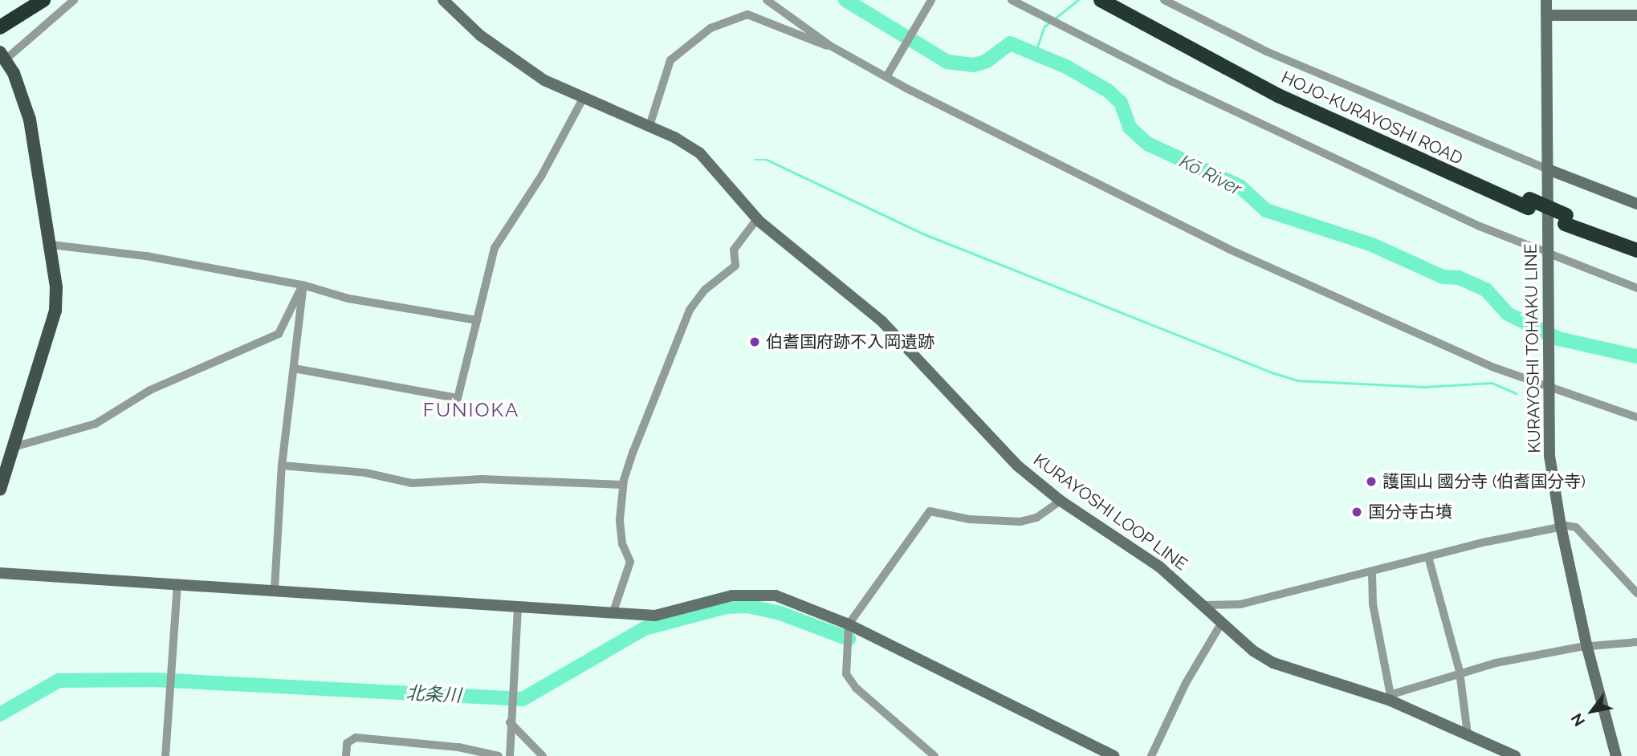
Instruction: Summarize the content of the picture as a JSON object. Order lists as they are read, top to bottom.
{
  "streets": {
    "highway": ["HOJO-KURAYOSHI ROAD"],
    "main road": ["KURAYOSHI TOHAKU LINE", "KURAYOSHI LOOP LINE"]
  },
  "districts": ["FUNIOKA"],
  "water": ["Kō River", "北条川"],
  "places": ["伯耆国府跡不入岡遺跡", "護国山 國分寺 (伯耆国分寺)", "国分寺古墳"],
  "north": "bottom left"
}
